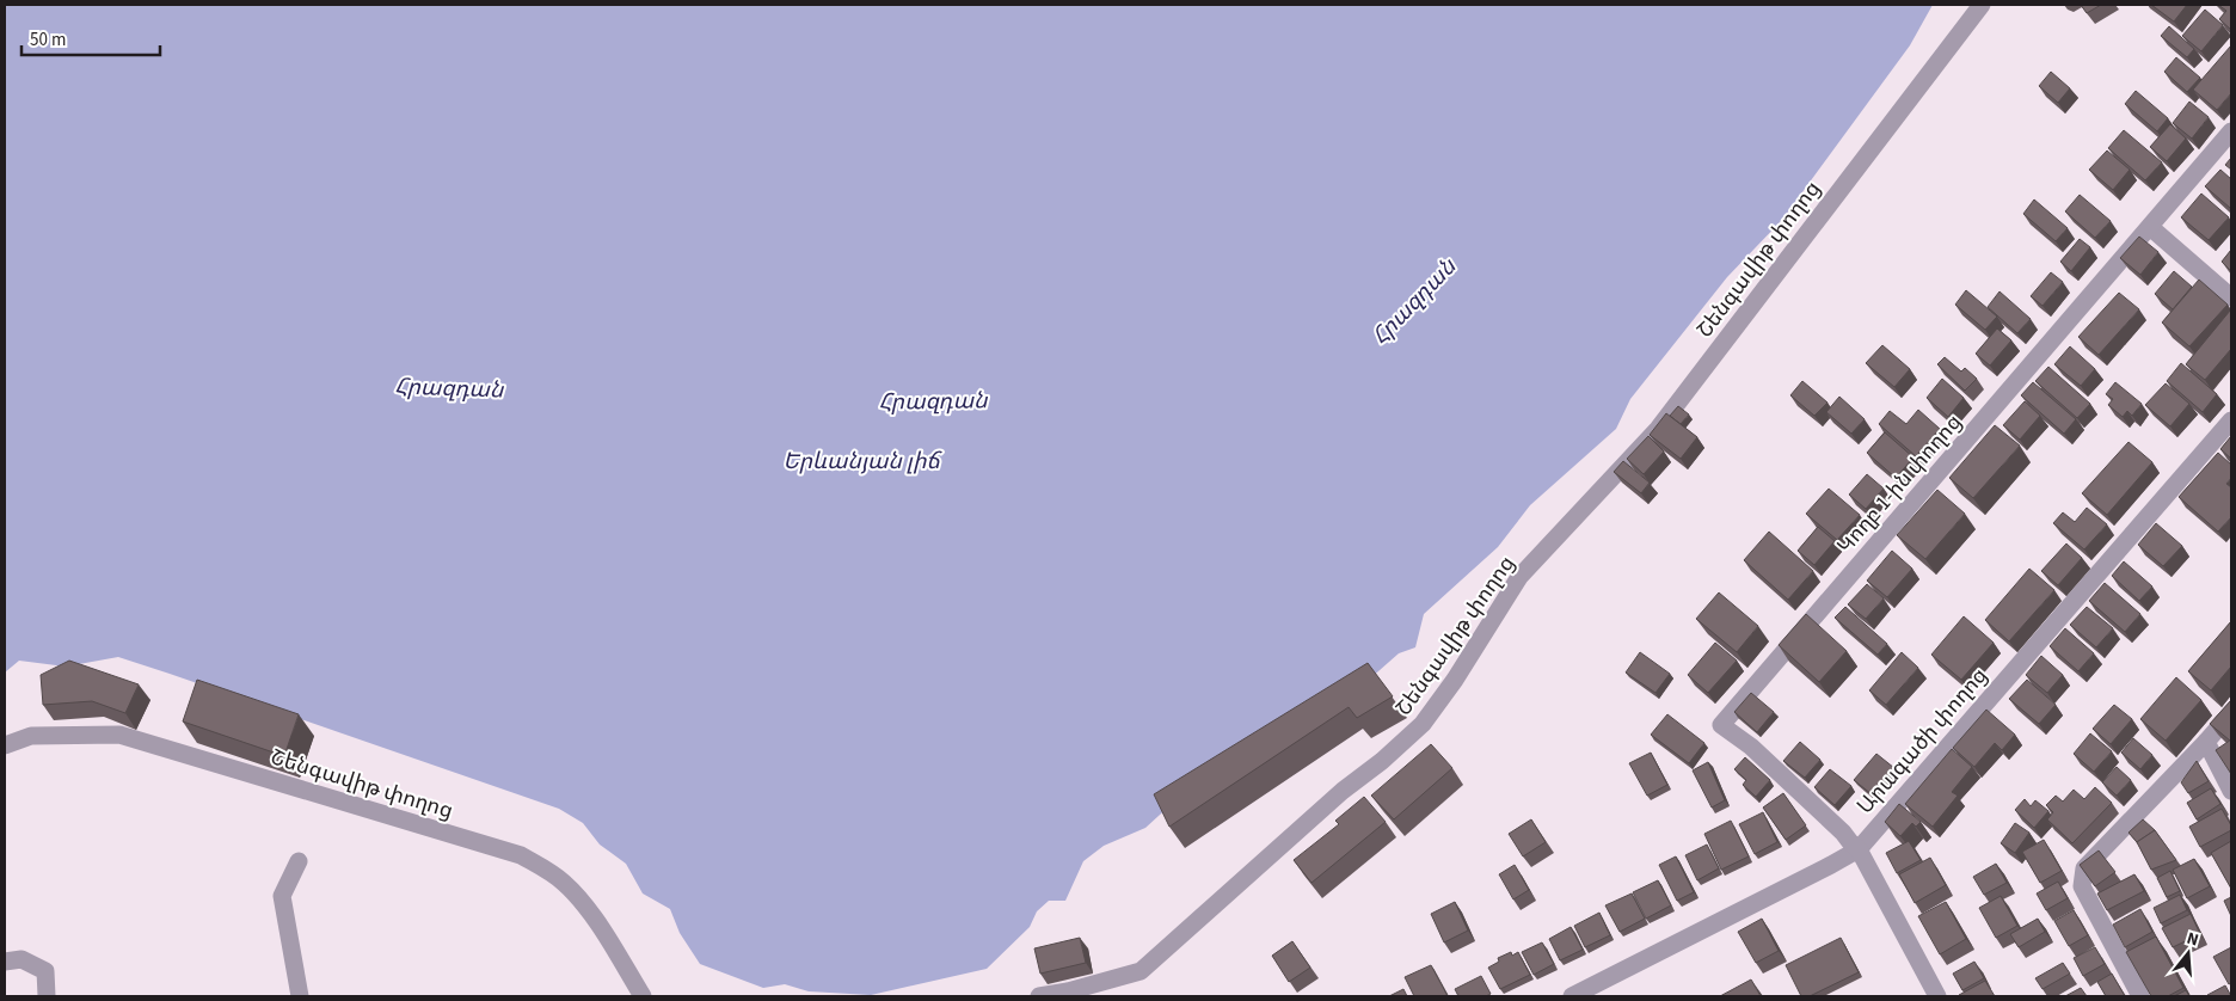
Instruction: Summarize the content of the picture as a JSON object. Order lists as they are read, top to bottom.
{
  "streets": {
    "street": ["Շենգավիթ փողոց", "Կողբ 1-ին փողոց", "Արագածի փողոց"]
  },
  "crossings": [
    ["Կողբ 1-ին փողոց", "Արագածի փողոց"]
  ],
  "water": ["Հրազդան", "Երևանյան լիճ"],
  "scale_bar": "50 m",
  "north": "top"
}
